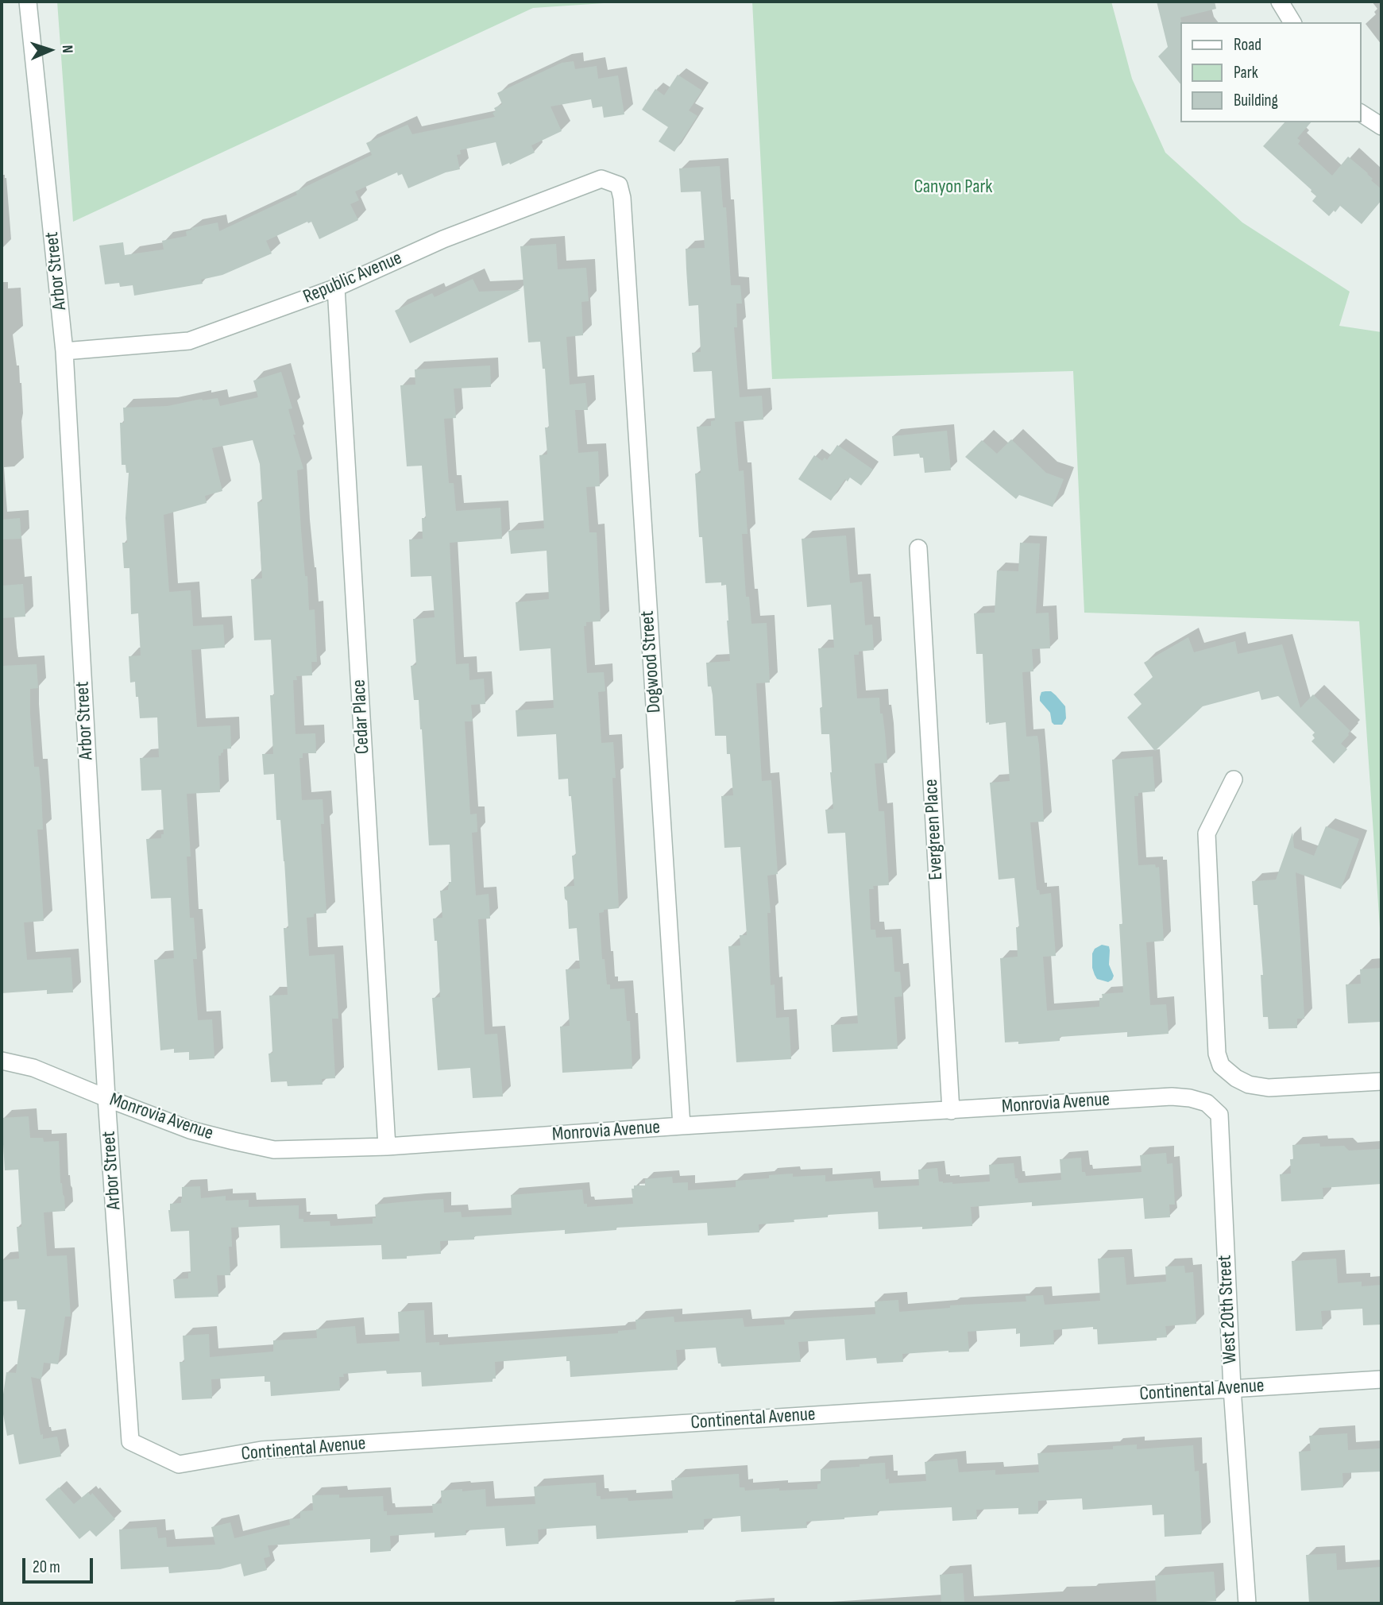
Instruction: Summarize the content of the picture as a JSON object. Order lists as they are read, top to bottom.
{
  "streets": {
    "street": [
      "Arbor Street",
      "Republic Avenue",
      "Dogwood Street",
      "Cedar Place",
      "Evergreen Place",
      "Monrovia Avenue",
      "West 20th Street",
      "Continental Avenue"
    ]
  },
  "crossings": [
    ["Arbor Street", "Republic Avenue"],
    ["Arbor Street", "Monrovia Avenue"],
    ["Arbor Street", "Continental Avenue"],
    ["Republic Avenue", "Dogwood Street"],
    ["Republic Avenue", "Cedar Place"],
    ["Dogwood Street", "Monrovia Avenue"],
    ["Cedar Place", "Monrovia Avenue"],
    ["Evergreen Place", "Monrovia Avenue"],
    ["Monrovia Avenue", "West 20th Street"],
    ["West 20th Street", "Continental Avenue"]
  ],
  "parks": ["Canyon Park"],
  "legend": ["Road", "Park", "Building"],
  "scale_bar": "20 m",
  "north": "right"
}
